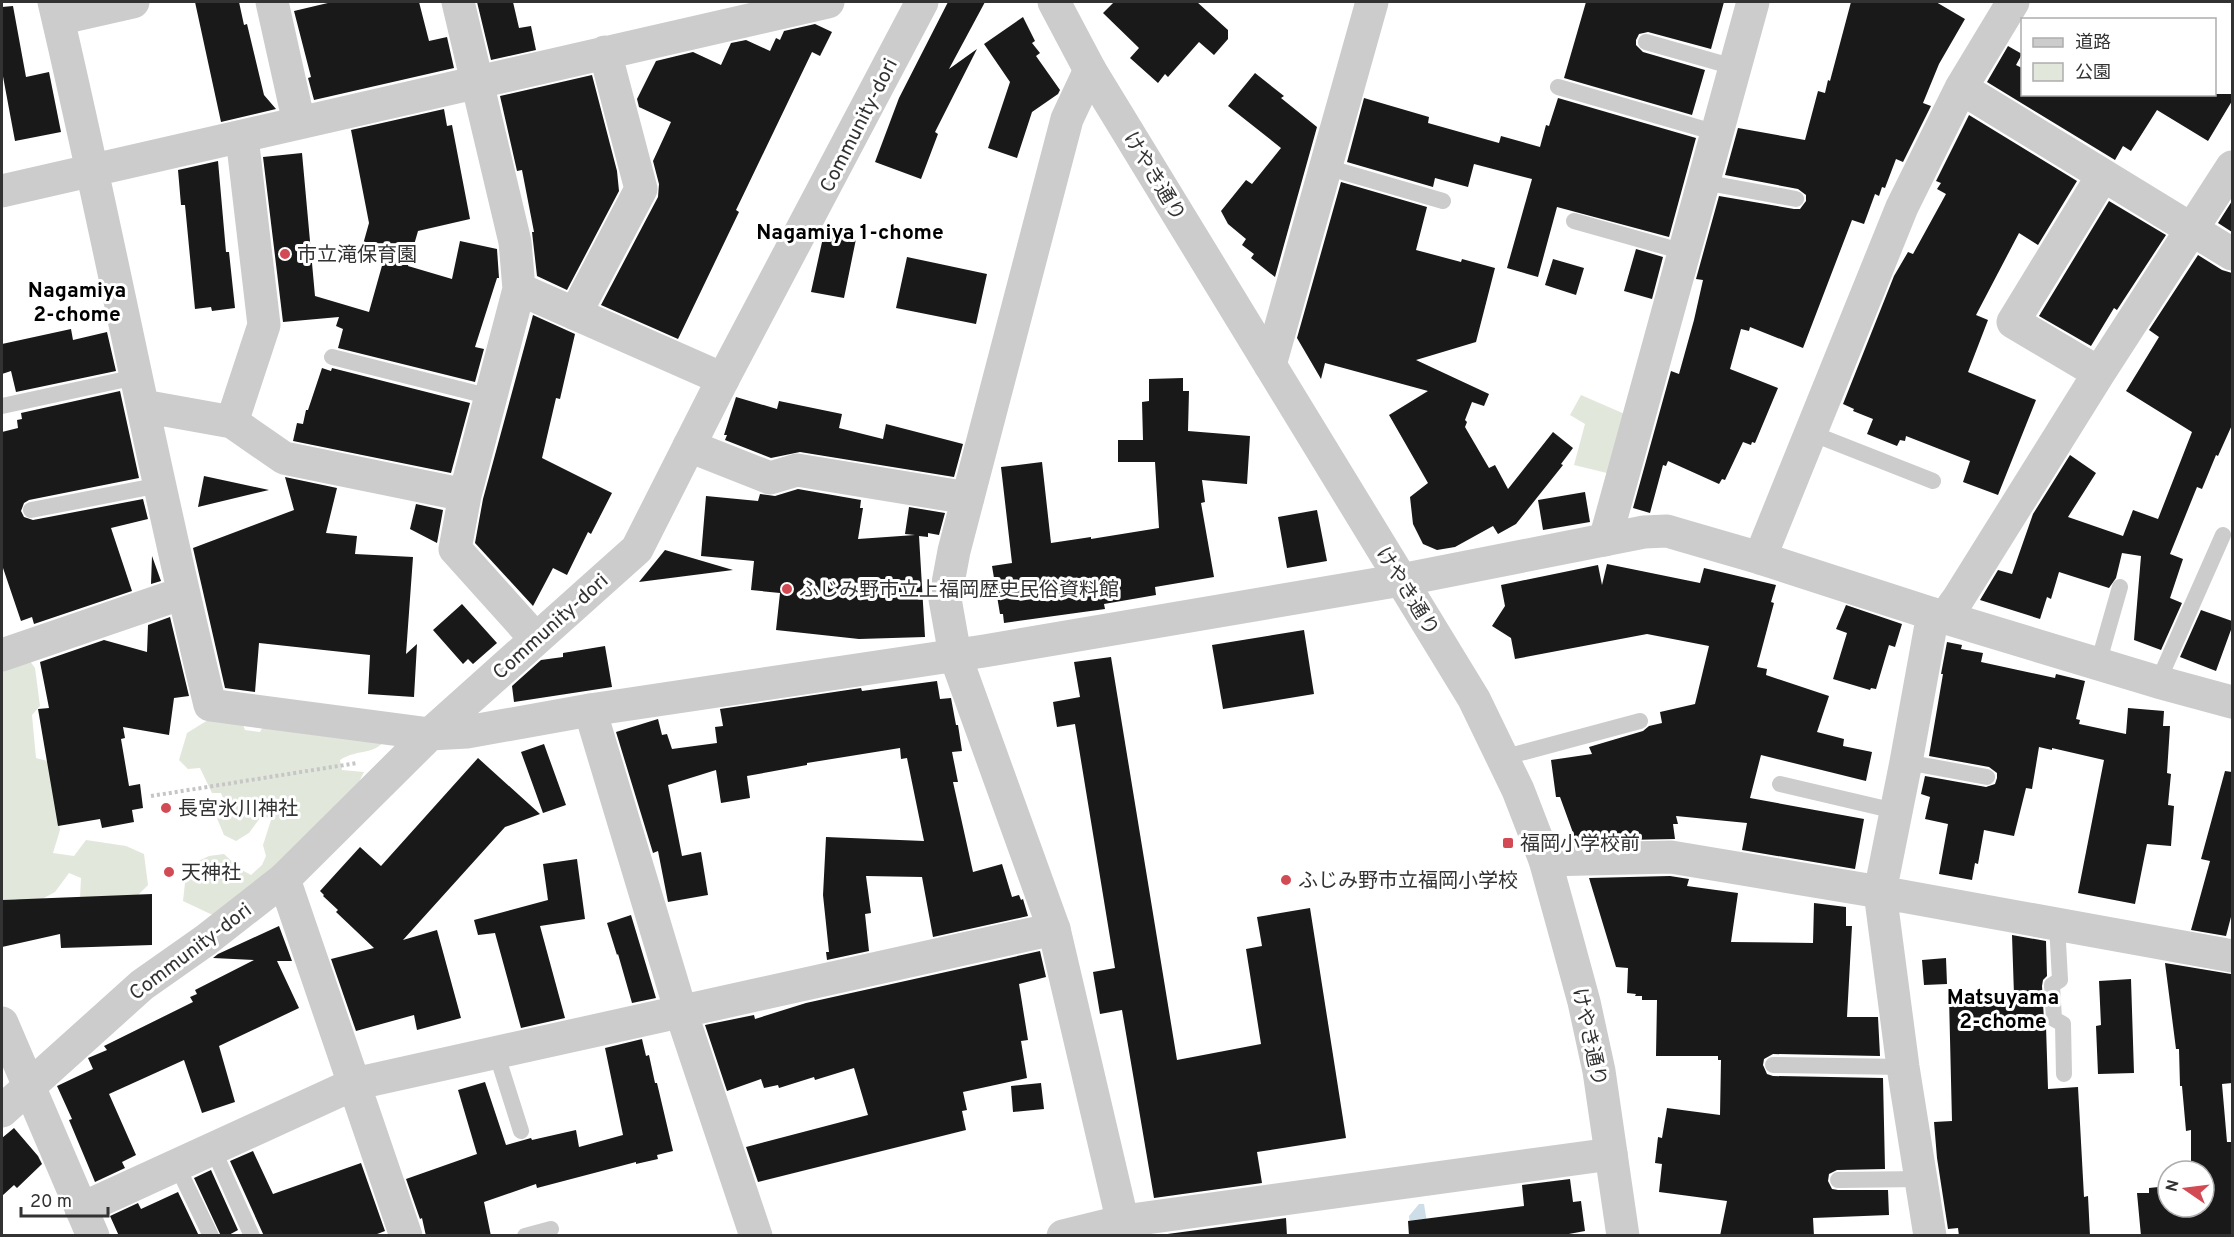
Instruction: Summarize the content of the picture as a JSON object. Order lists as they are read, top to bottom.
{
  "streets": {
    "street": ["Community-dori", "けやき通り"]
  },
  "districts": ["Nagamiya 1-chome", "Nagamiya 2-chome", "Matsuyama 2-chome"],
  "places": {
    "other": [
      "市立滝保育園",
      "ふじみ野市立上福岡歴史民俗資料館",
      "長宮氷川神社",
      "天神社",
      "ふじみ野市立福岡小学校"
    ],
    "transit": ["福岡小学校前"]
  },
  "legend": ["道路", "公園"],
  "scale_bar": "20 m",
  "north": "left"
}
